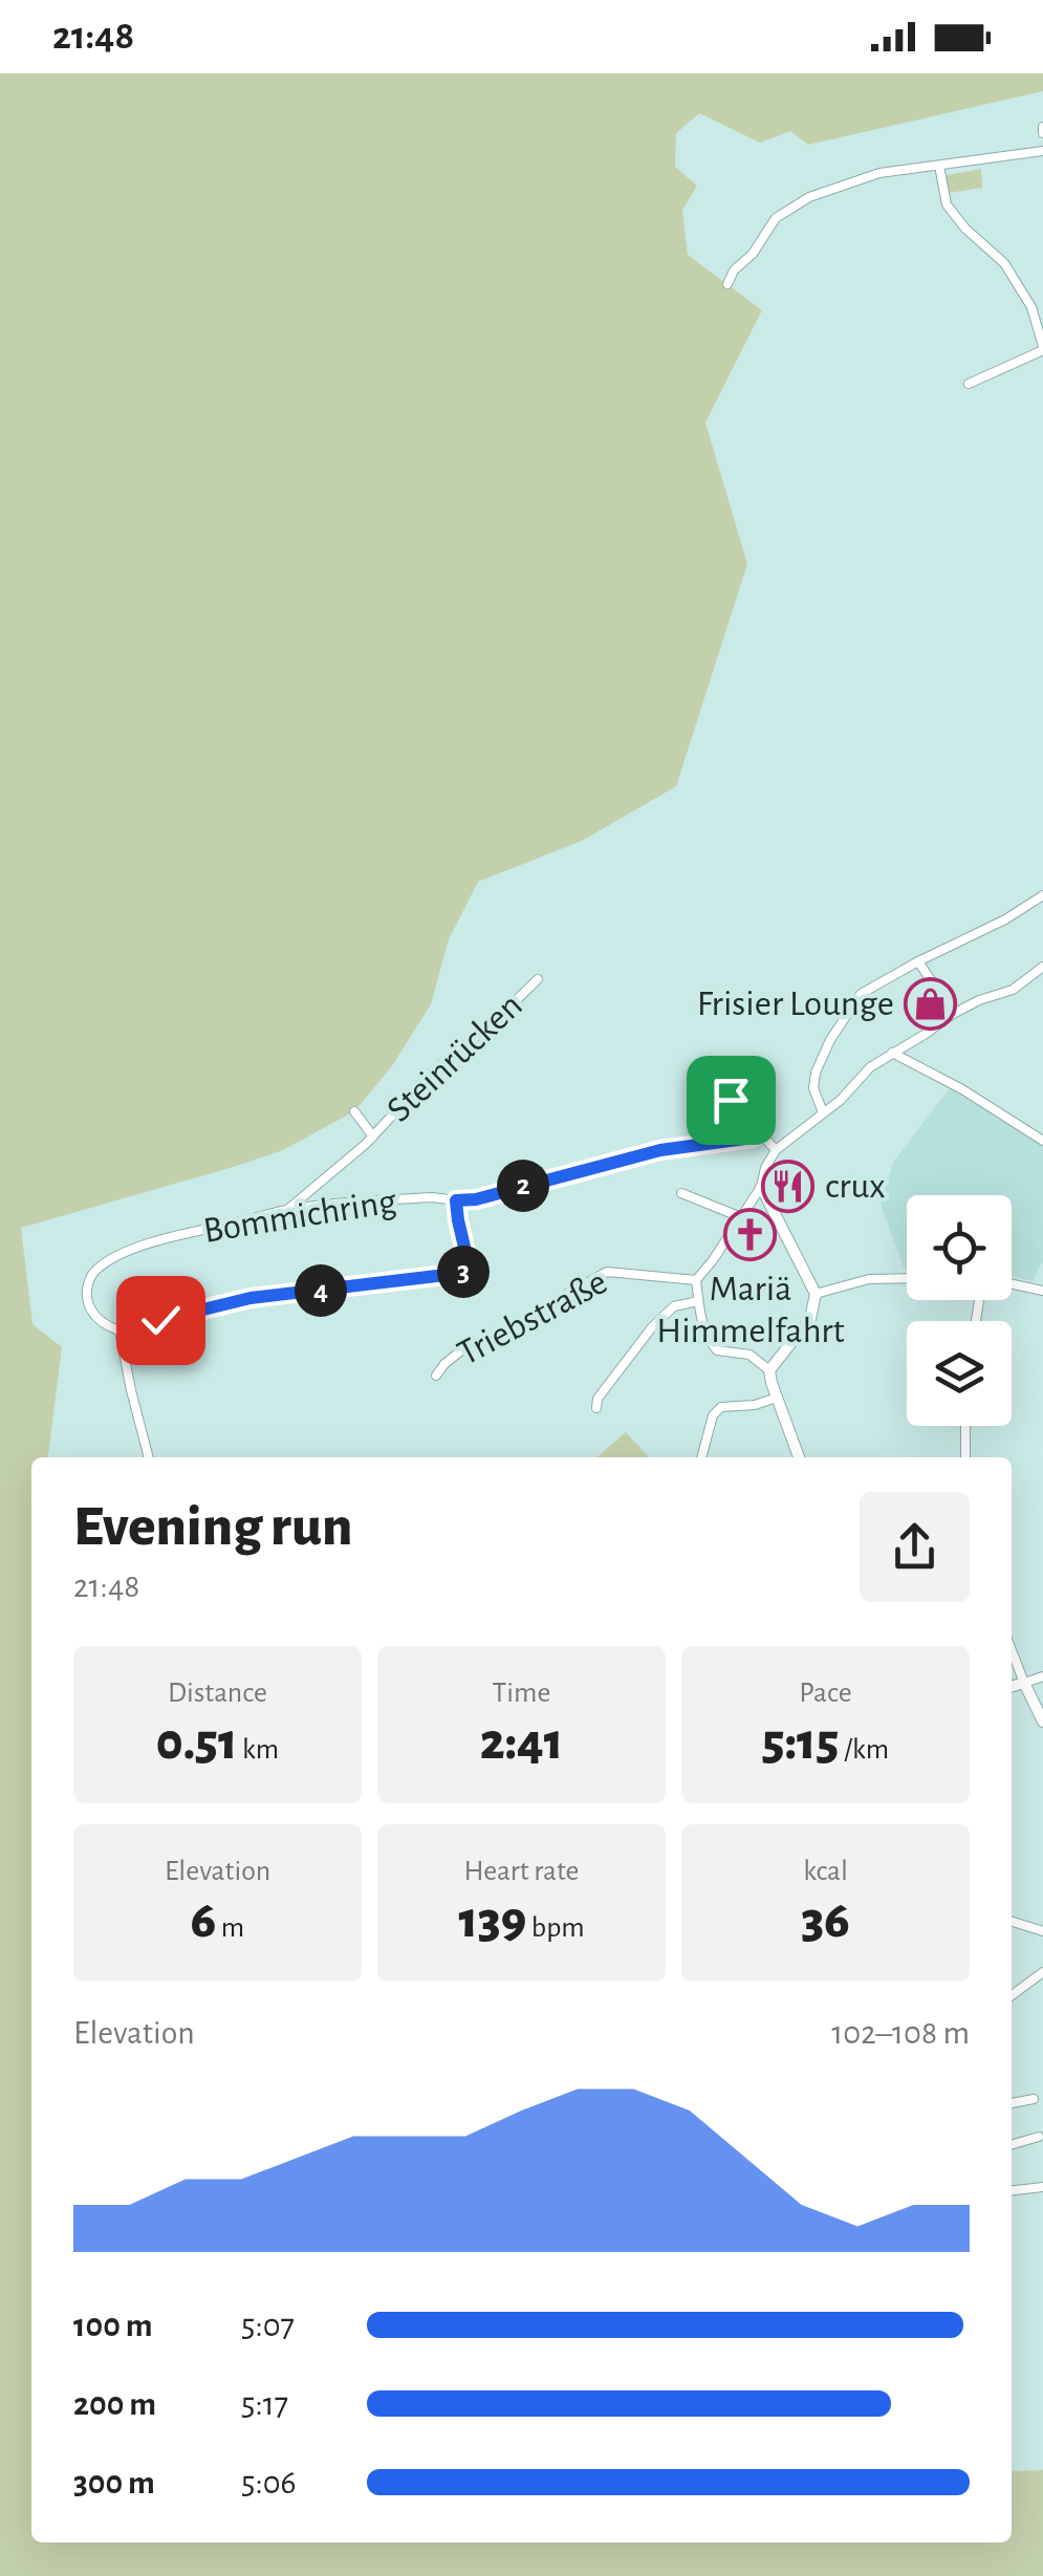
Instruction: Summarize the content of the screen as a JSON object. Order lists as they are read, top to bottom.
{
  "streets": {
    "street": ["Steinrücken", "Bommichring", "Triebstraße"]
  },
  "crossings": [
    ["Steinrücken", "Bommichring"]
  ],
  "places": {
    "shop": ["Frisier Lounge"],
    "restaurant": ["crux"],
    "church": ["Mariä Himmelfahrt"]
  },
  "page": {
    "status": "21:48",
    "pins": ["2", "3", "4"],
    "heading": ["Evening run", "21:48"],
    "stats": [
      ["Distance", "0.51 km"],
      ["Time", "2:41"],
      ["Pace", "5:15 /km"],
      ["Elevation", "6 m"],
      ["Heart rate", "139 bpm"],
      ["kcal", "36"]
    ],
    "chart": ["Elevation", "102–108 m"],
    "list": [
      {
        "name": "100 m",
        "note": "5:07"
      },
      {
        "name": "200 m",
        "note": "5:17"
      },
      {
        "name": "300 m",
        "note": "5:06"
      }
    ]
  }
}
